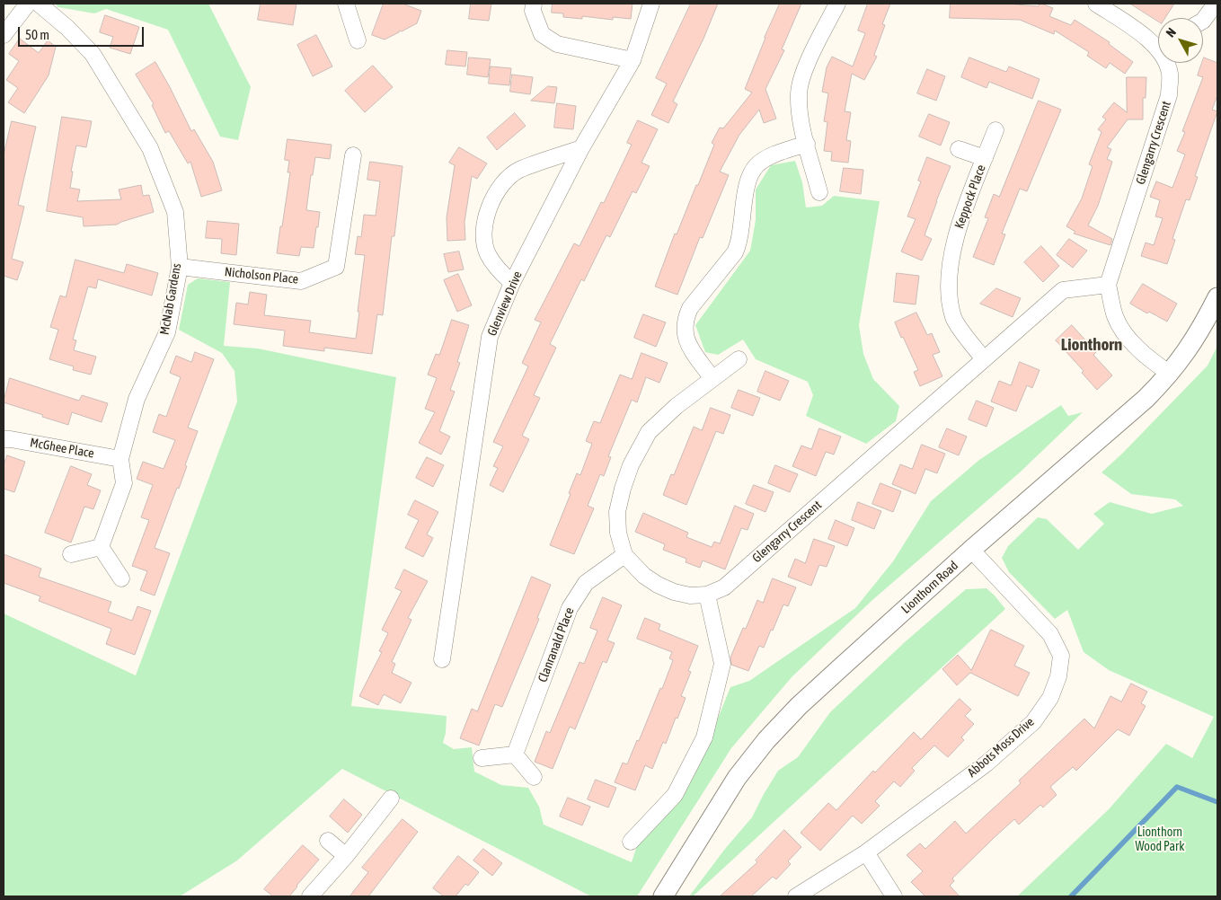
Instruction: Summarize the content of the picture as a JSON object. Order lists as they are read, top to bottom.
{
  "streets": {
    "street": [
      "Glengarry Crescent",
      "Keppock Place",
      "Nicholson Place",
      "McNab Gardens",
      "Glenview Drive",
      "McGhee Place",
      "Lionthorn Road",
      "Clanranald Place",
      "Abbots Moss Drive"
    ]
  },
  "crossings": [
    ["Glengarry Crescent", "Keppock Place"],
    ["Glengarry Crescent", "Clanranald Place"],
    ["Nicholson Place", "McNab Gardens"],
    ["McNab Gardens", "McGhee Place"],
    ["Lionthorn Road", "Abbots Moss Drive"]
  ],
  "districts": ["Lionthorn"],
  "parks": ["Lionthorn Wood Park"],
  "scale_bar": "50 m",
  "north": "top left"
}
